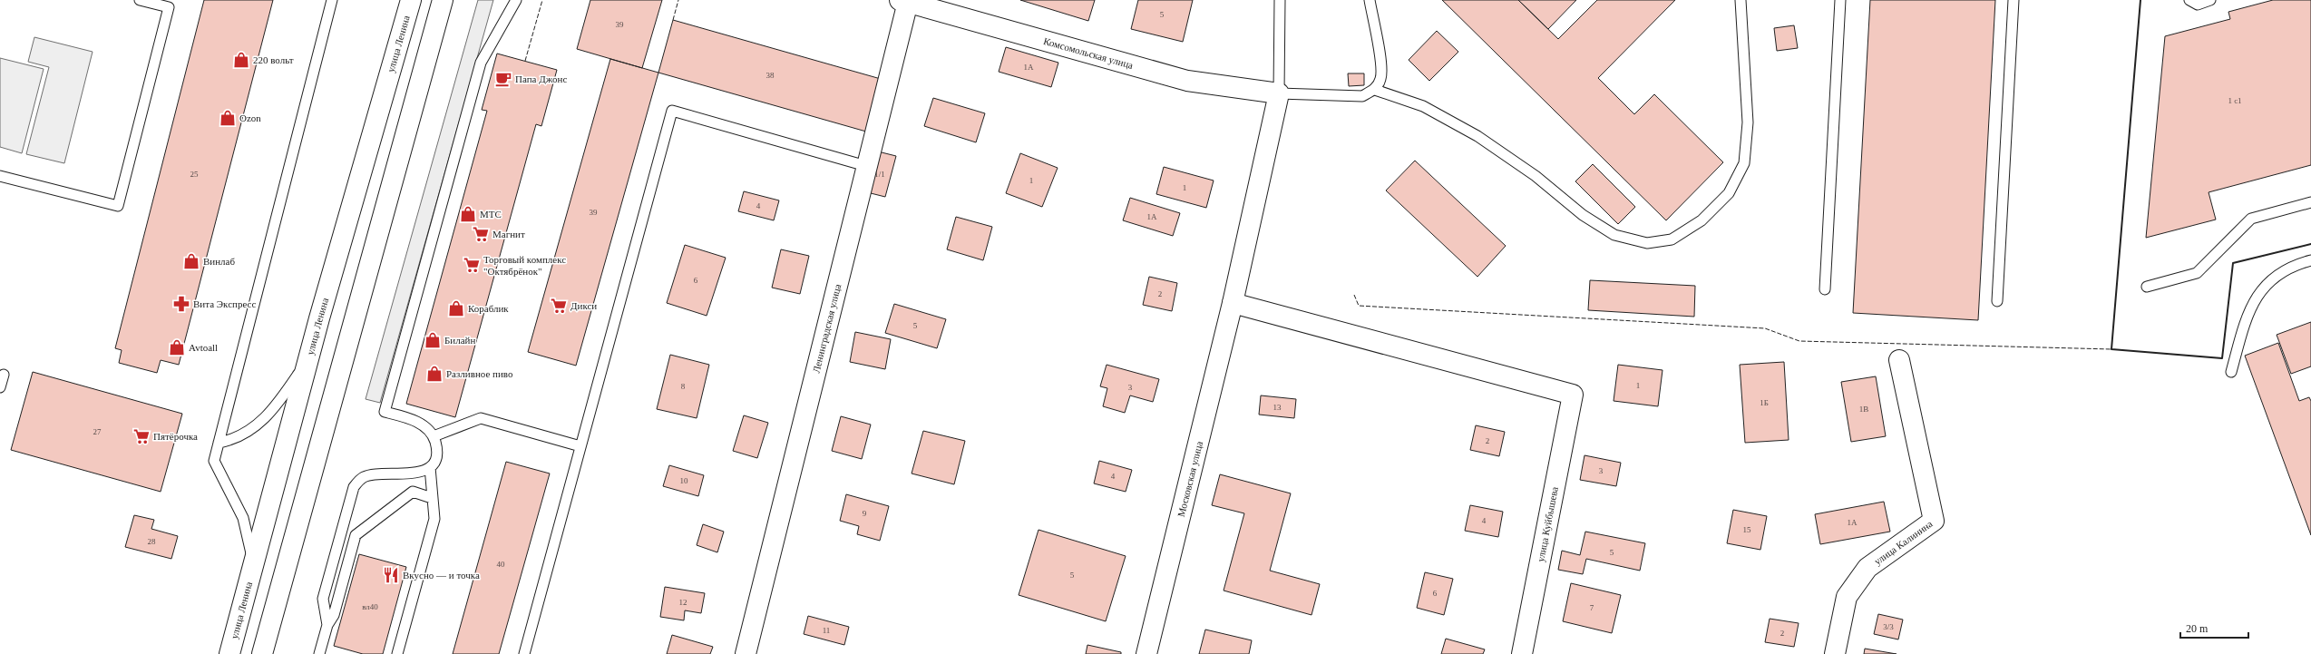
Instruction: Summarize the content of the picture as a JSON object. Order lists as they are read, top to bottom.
{
  "streets": {
    "street": [
      "улица Ленина",
      "Комсомольская улица",
      "Ленинградская улица",
      "Московская улица",
      "улица Куйбышева",
      "улица Калинина"
    ]
  },
  "crossings": [
    ["Комсомольская улица", "Ленинградская улица"],
    ["Комсомольская улица", "Московская улица"],
    ["Московская улица", "улица Куйбышева"]
  ],
  "places": {
    "shop": [
      "220 вольт",
      "Ozon",
      "МТС",
      "Винлаб",
      "Кораблик",
      "Билайн",
      "Avtoall",
      "Разливное пиво"
    ],
    "cafe": ["Папа Джонс"],
    "supermarket": [
      "Магнит",
      "Торговый комплекс \"Октябрёнок\"",
      "Дикси",
      "Пятёрочка"
    ],
    "pharmacy": ["Вита Экспресс"],
    "restaurant": ["Вкусно — и точка"]
  },
  "house_numbers": [
    "5",
    "39",
    "1А",
    "38",
    "1 с1",
    "25",
    "1/1",
    "1",
    "1",
    "4",
    "39",
    "1А",
    "6",
    "2",
    "5",
    "1",
    "8",
    "3",
    "1Б",
    "13",
    "1В",
    "27",
    "2",
    "3",
    "4",
    "10",
    "9",
    "4",
    "1А",
    "15",
    "28",
    "5",
    "40",
    "5",
    "6",
    "12",
    "вл40",
    "7",
    "3/3",
    "11",
    "2"
  ],
  "scale_bar": "20 m"
}
